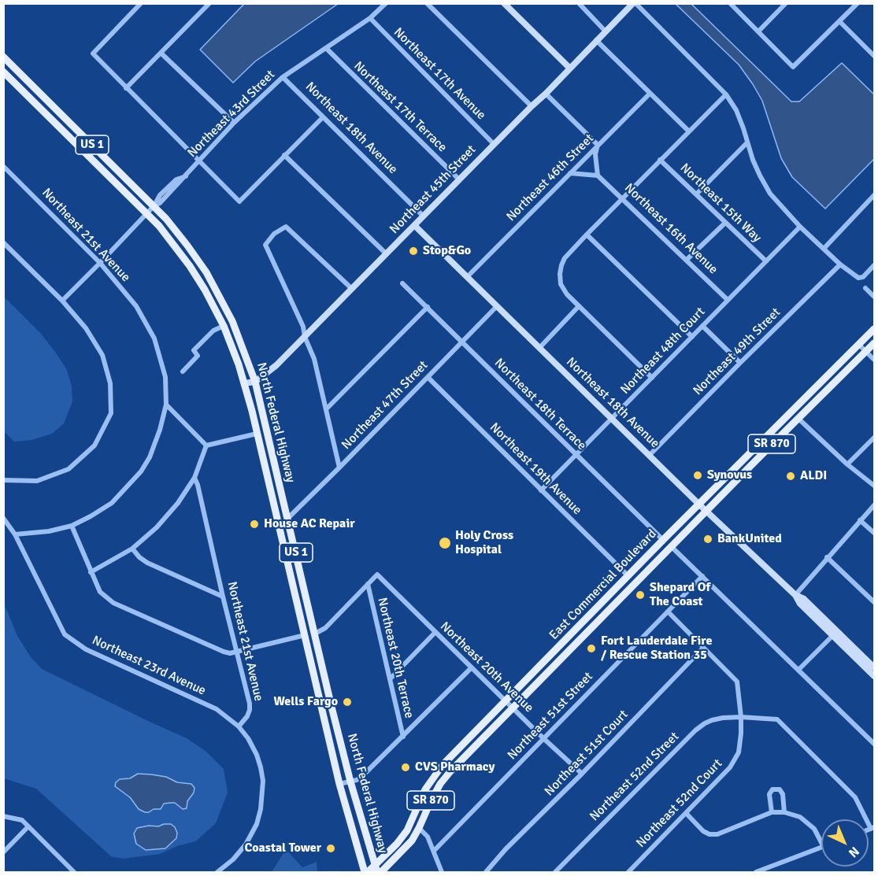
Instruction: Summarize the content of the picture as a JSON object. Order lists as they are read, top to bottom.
{
  "streets": {
    "main road": [
      "US 1",
      "North Federal Highway",
      "SR 870",
      "East Commercial Boulevard"
    ],
    "street": [
      "Northeast 17th Avenue",
      "Northeast 17th Terrace",
      "Northeast 43rd Street",
      "Northeast 18th Avenue",
      "Northeast 46th Street",
      "Northeast 45th Street",
      "Northeast 15th Way",
      "Northeast 16th Avenue",
      "Northeast 21st Avenue",
      "Northeast 48th Court",
      "Northeast 49th Street",
      "Northeast 18th Terrace",
      "Northeast 47th Street",
      "Northeast 19th Avenue",
      "Northeast 20th Terrace",
      "Northeast 23rd Avenue",
      "Northeast 20th Avenue",
      "Northeast 51st Street",
      "Northeast 51st Court",
      "Northeast 52nd Street",
      "Northeast 52nd Court"
    ]
  },
  "crossings": [
    ["Northeast 17th Avenue", "Northeast 43rd Street"],
    ["Northeast 17th Avenue", "Northeast 45th Street"],
    ["Northeast 17th Terrace", "Northeast 43rd Street"],
    ["Northeast 17th Terrace", "Northeast 45th Street"],
    ["Northeast 43rd Street", "Northeast 18th Avenue"],
    ["Northeast 43rd Street", "Northeast 21st Avenue"],
    ["Northeast 43rd Street", "North Federal Highway"],
    ["Northeast 18th Avenue", "Northeast 46th Street"],
    ["Northeast 18th Avenue", "Northeast 45th Street"],
    ["Northeast 18th Avenue", "Northeast 48th Court"],
    ["Northeast 18th Avenue", "Northeast 49th Street"],
    ["Northeast 18th Avenue", "Northeast 47th Street"],
    ["Northeast 18th Avenue", "East Commercial Boulevard"],
    ["Northeast 45th Street", "North Federal Highway"],
    ["Northeast 15th Way", "Northeast 48th Court"],
    ["Northeast 16th Avenue", "Northeast 48th Court"],
    ["Northeast 21st Avenue", "Northeast 23rd Avenue"],
    ["Northeast 48th Court", "Northeast 18th Terrace"],
    ["Northeast 48th Court", "Northeast 19th Avenue"],
    ["Northeast 18th Terrace", "Northeast 47th Street"],
    ["Northeast 18th Terrace", "East Commercial Boulevard"],
    ["Northeast 47th Street", "North Federal Highway"],
    ["Northeast 47th Street", "Northeast 19th Avenue"],
    ["North Federal Highway", "East Commercial Boulevard"],
    ["Northeast 19th Avenue", "East Commercial Boulevard"],
    ["East Commercial Boulevard", "Northeast 20th Avenue"],
    ["Northeast 20th Terrace", "Northeast 20th Avenue"],
    ["Northeast 20th Avenue", "Northeast 51st Street"],
    ["Northeast 20th Avenue", "Northeast 51st Court"],
    ["Northeast 52nd Street", "Northeast 52nd Court"]
  ],
  "places": [
    "Stop&Go",
    "Synovus",
    "ALDI",
    "House AC Repair",
    "BankUnited",
    "Holy Cross Hospital",
    "Shepard Of The Coast",
    "Fort Lauderdale Fire / Rescue Station 35",
    "Wells Fargo",
    "CVS Pharmacy",
    "Coastal Tower"
  ],
  "north": "bottom right"
}
